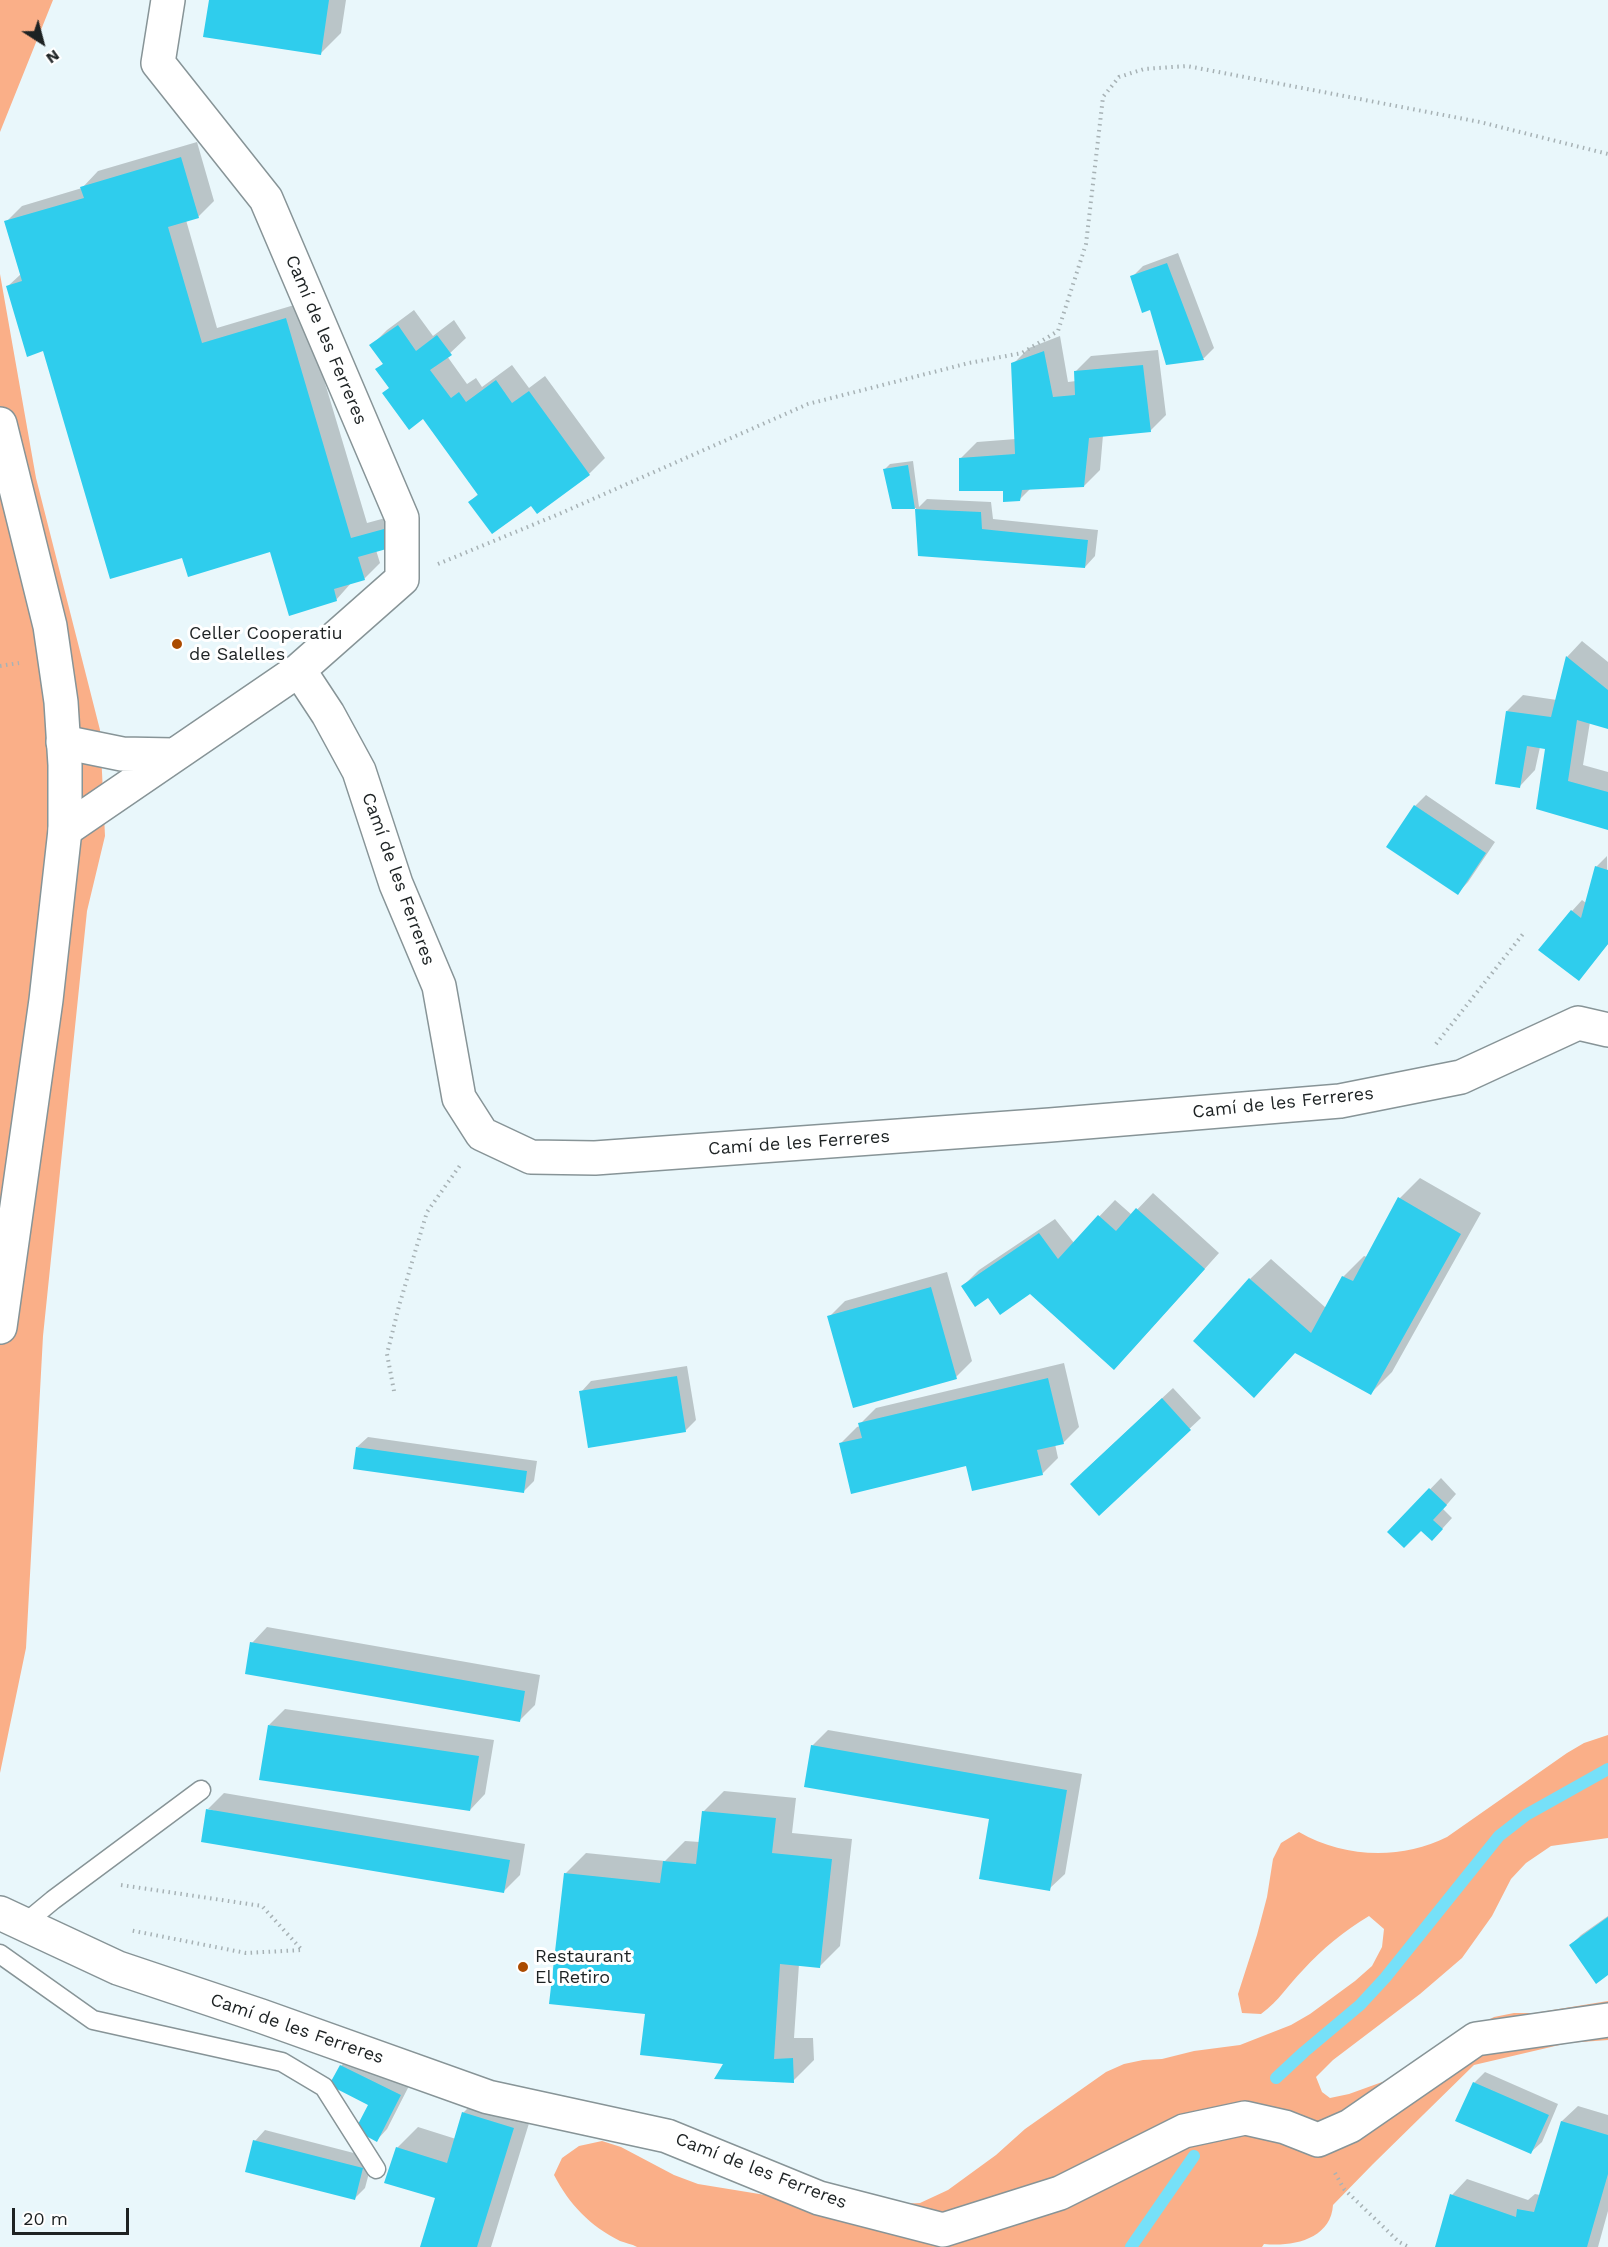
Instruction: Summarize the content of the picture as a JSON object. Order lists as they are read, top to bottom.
{
  "streets": {
    "street": ["Camí de les Ferreres"]
  },
  "places": ["Celler Cooperatiu de Salelles", "Restaurant El Retiro"],
  "scale_bar": "20 m",
  "north": "bottom right"
}
